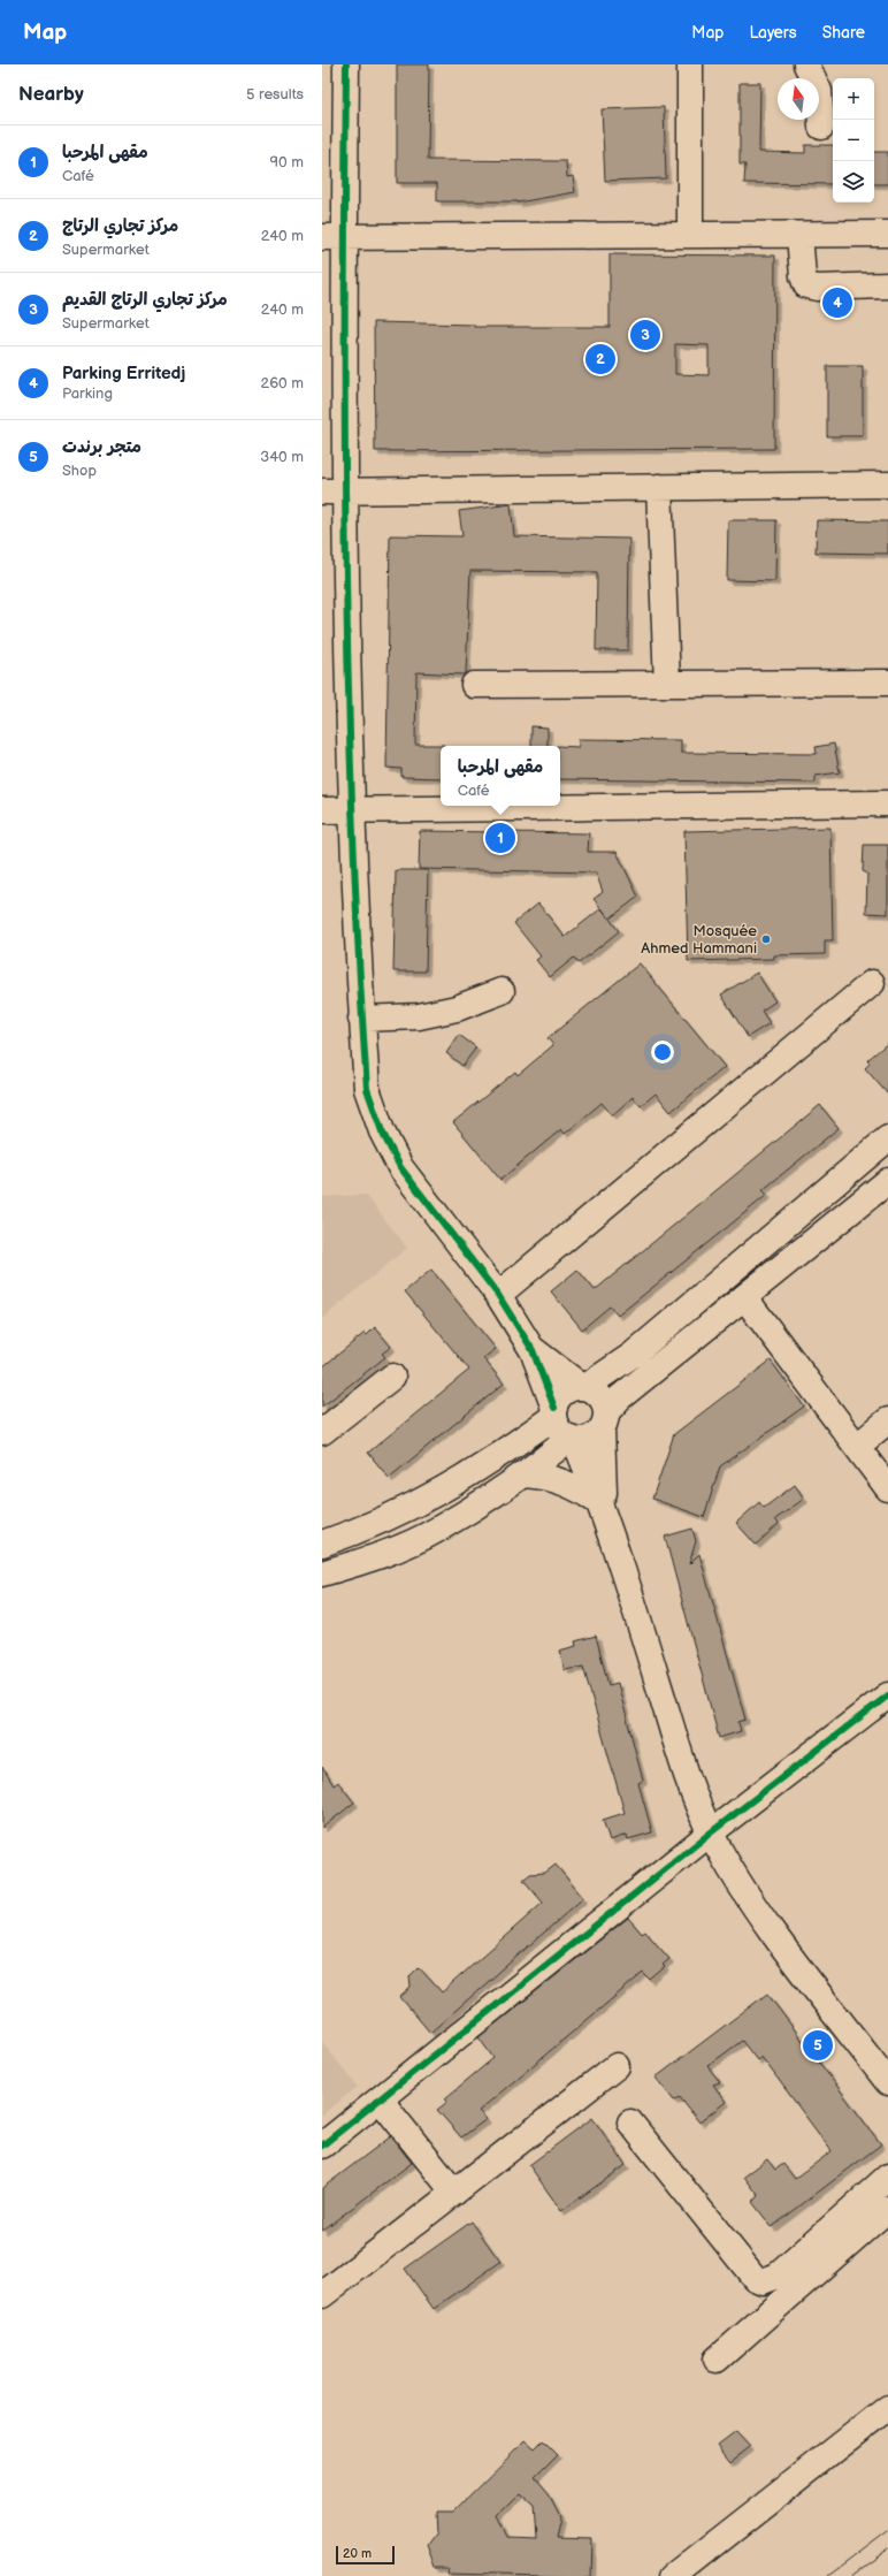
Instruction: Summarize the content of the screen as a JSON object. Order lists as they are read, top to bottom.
{
  "places": ["Mosquée Ahmed Hammani"],
  "scale_bar": "20 m",
  "north": "top",
  "page": {
    "header": "Map",
    "nav": ["Map", "Layers", "Share"],
    "heading": ["Nearby", "5 results"],
    "map_buttons": ["+", "−"],
    "list": [
      {
        "mark": "1",
        "name": "مقهى المرحبا",
        "note": "Café",
        "value": "90 m"
      },
      {
        "mark": "2",
        "name": "مركز تجاري الرتاج",
        "note": "Supermarket",
        "value": "240 m"
      },
      {
        "mark": "3",
        "name": "مركز تجاري الرتاج القديم",
        "note": "Supermarket",
        "value": "240 m"
      },
      {
        "mark": "4",
        "name": "Parking Erritedj",
        "note": "Parking",
        "value": "260 m"
      },
      {
        "mark": "5",
        "name": "متجر برندت",
        "note": "Shop",
        "value": "340 m"
      }
    ],
    "pins": [
      "4",
      "3",
      "2",
      "1",
      "5"
    ],
    "popup": ["مقهى المرحبا", "Café"],
    "scale": "20 m"
  }
}
